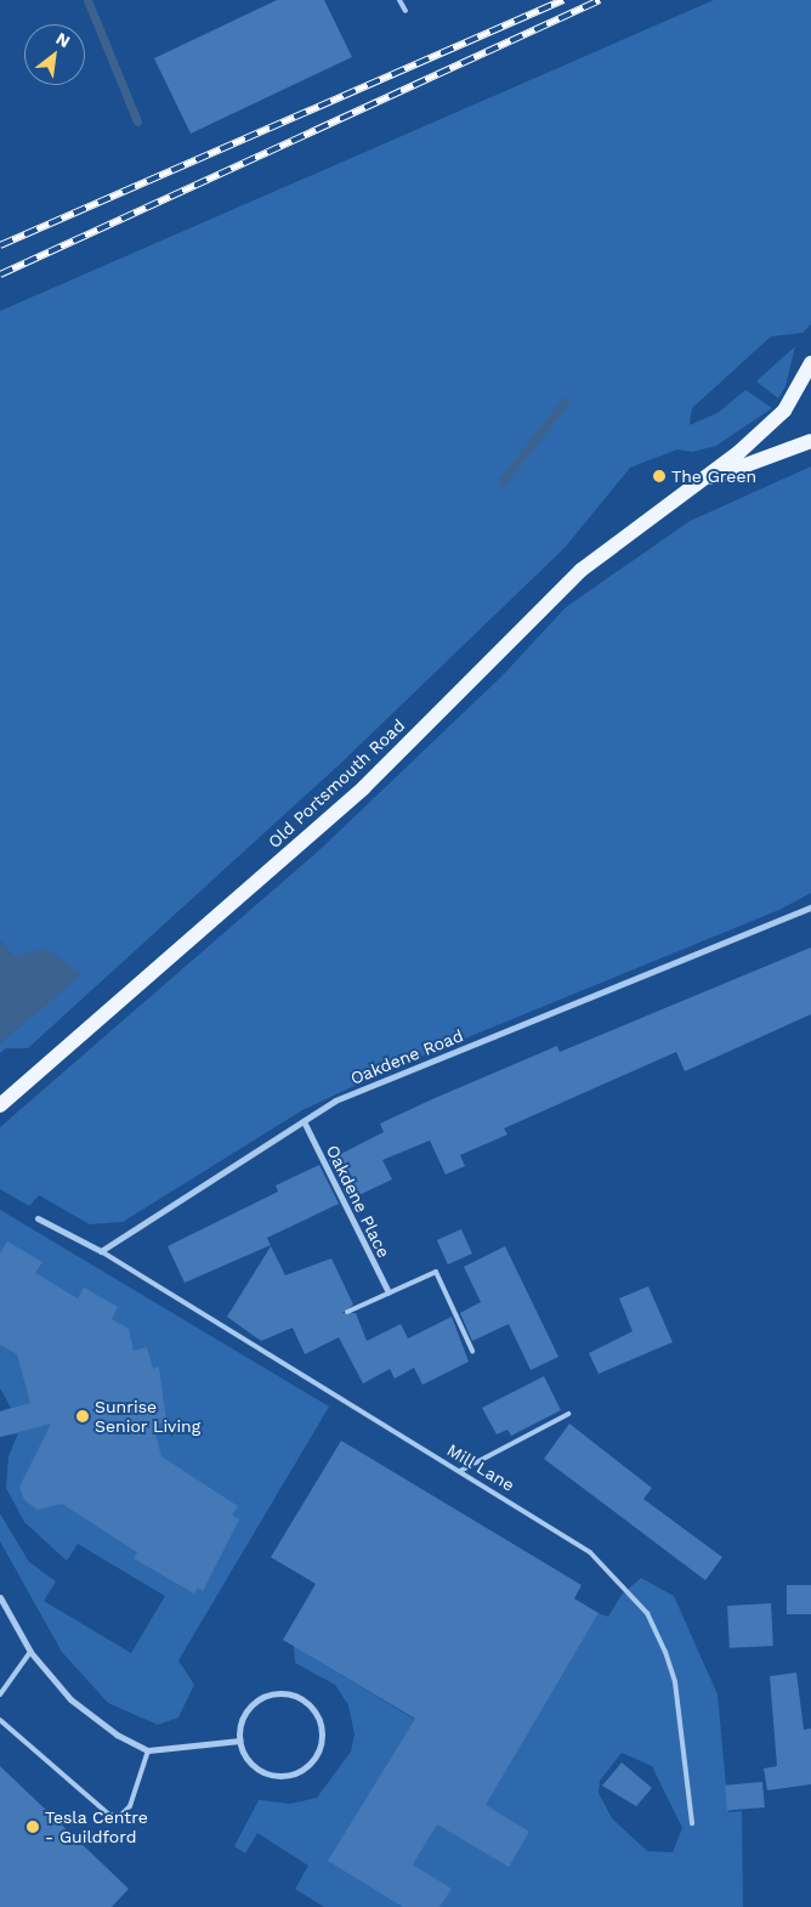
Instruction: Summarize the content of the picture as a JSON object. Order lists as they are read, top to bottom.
{
  "streets": {
    "main road": ["Old Portsmouth Road"],
    "street": ["Oakdene Road", "Oakdene Place"],
    "lane": ["Mill Lane"]
  },
  "crossings": [
    ["Oakdene Road", "Oakdene Place"],
    ["Oakdene Road", "Mill Lane"]
  ],
  "places": ["The Green", "Sunrise Senior Living", "Tesla Centre - Guildford"],
  "north": "top right"
}
